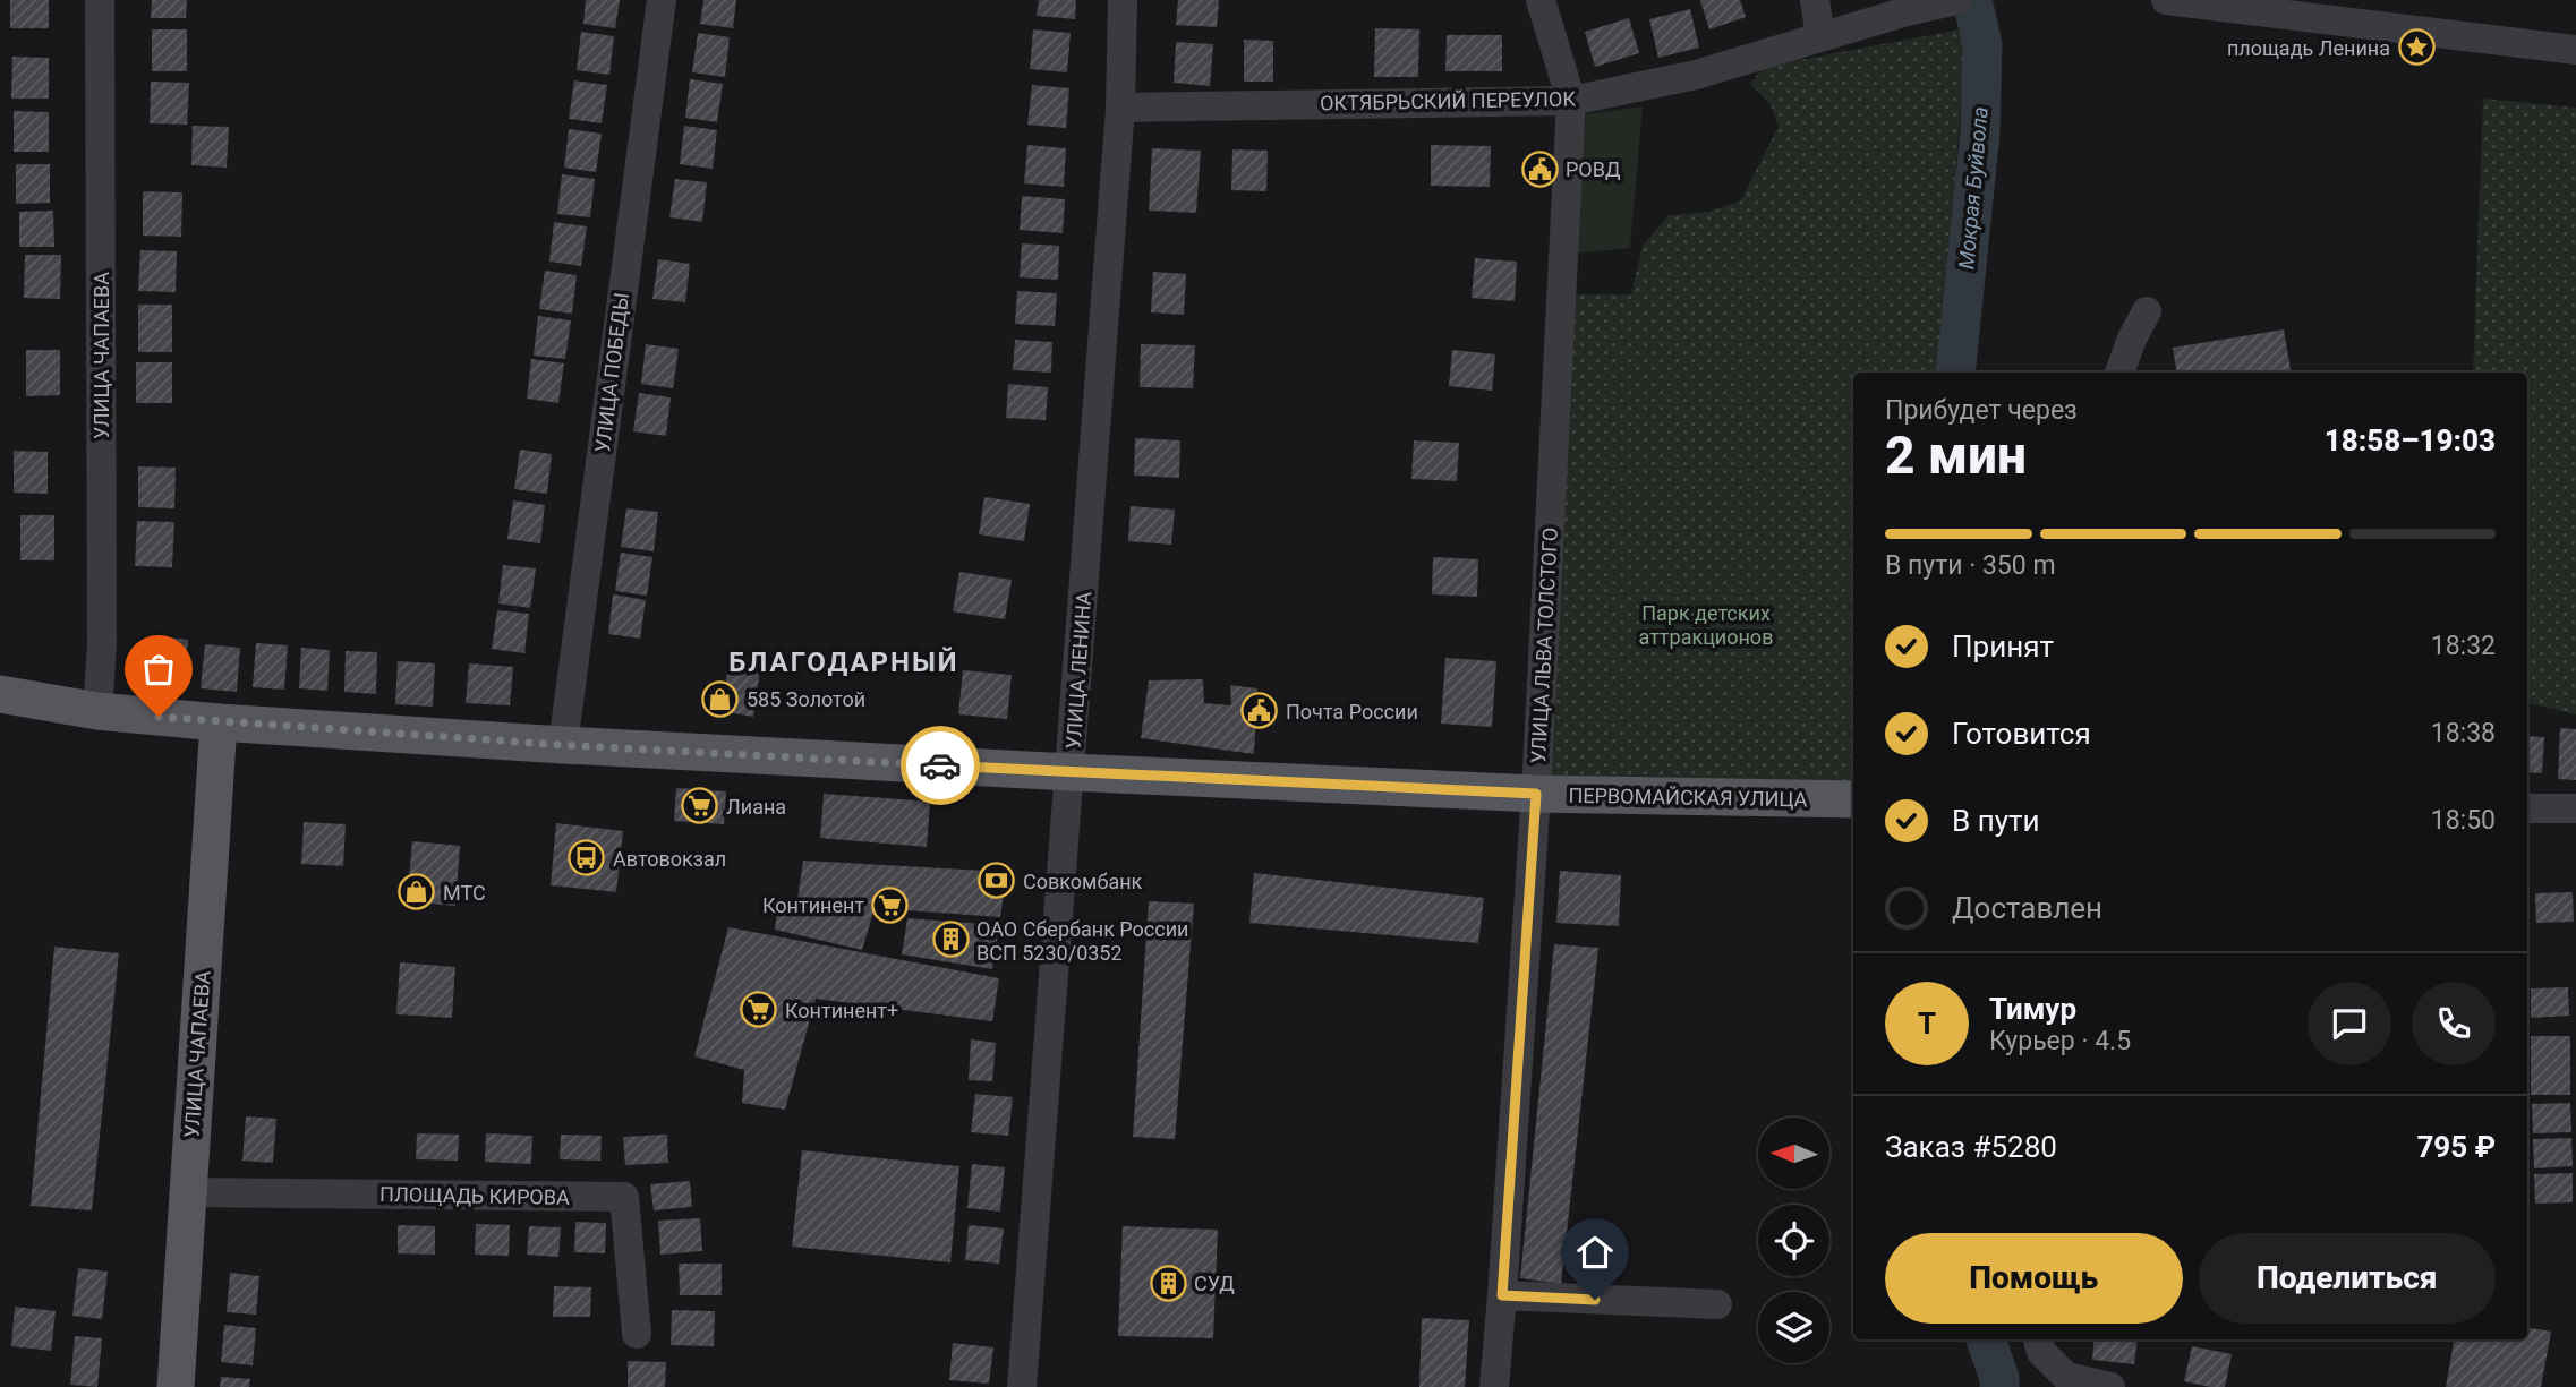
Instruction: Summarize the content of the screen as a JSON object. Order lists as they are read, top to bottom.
{
  "streets": {
    "main road": ["УЛИЦА ЧАПАЕВА", "ПЕРВОМАЙСКАЯ УЛИЦА"],
    "street": [
      "ОКТЯБРЬСКИЙ ПЕРЕУЛОК",
      "УЛИЦА ПОБЕДЫ",
      "УЛИЦА ЛЬВА ТОЛСТОГО",
      "УЛИЦА ЛЕНИНА",
      "ПЛОЩАДЬ КИРОВА"
    ]
  },
  "crossings": [
    ["ОКТЯБРЬСКИЙ ПЕРЕУЛОК", "УЛИЦА ЛЬВА ТОЛСТОГО"],
    ["ОКТЯБРЬСКИЙ ПЕРЕУЛОК", "УЛИЦА ЛЕНИНА"],
    ["УЛИЦА ЧАПАЕВА", "ПЕРВОМАЙСКАЯ УЛИЦА"],
    ["УЛИЦА ЧАПАЕВА", "ПЛОЩАДЬ КИРОВА"],
    ["УЛИЦА ПОБЕДЫ", "ПЕРВОМАЙСКАЯ УЛИЦА"],
    ["УЛИЦА ЛЬВА ТОЛСТОГО", "ПЕРВОМАЙСКАЯ УЛИЦА"],
    ["УЛИЦА ЛЕНИНА", "ПЕРВОМАЙСКАЯ УЛИЦА"]
  ],
  "districts": ["БЛАГОДАРНЫЙ"],
  "water": ["Мокрая Буйвола"],
  "parks": ["Парк детских аттракционов"],
  "places": {
    "place": ["площадь Ленина"],
    "public building": ["РОВД", "Почта России"],
    "shop": ["585 Золотой", "МТС"],
    "supermarket": ["Лиана", "Континент", "Континент+"],
    "bus stop": ["Автовокзал"],
    "bank": ["Совкомбанк"],
    "building": ["ОАО Сбербанк России ВСП 5230/0352", "СУД"]
  },
  "north": "left",
  "page": {
    "heading": ["2 мин", "Прибудет через", "18:58–19:03"],
    "panel": [
      "Тимур",
      "Курьер · 4.5",
      "Заказ #5280",
      "795 ₽"
    ],
    "bar": "В пути · 350 m",
    "list": [
      ["Принят", "18:32"],
      ["Готовится", "18:38"],
      ["В пути", "18:50"],
      "Доставлен"
    ],
    "round": "Т",
    "buttons": ["Помощь", "Поделиться"]
  }
}
